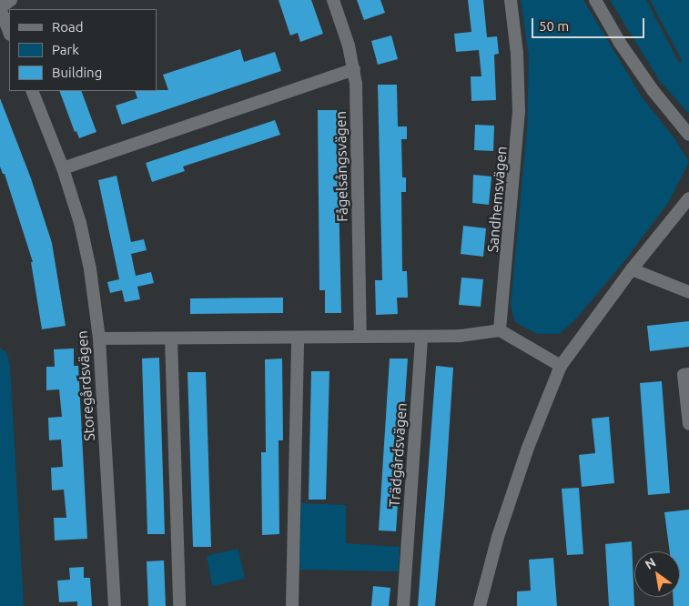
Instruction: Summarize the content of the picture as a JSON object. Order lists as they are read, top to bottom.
{
  "streets": {
    "street": [
      "Fågelsångsvägen",
      "Sandhemsvägen",
      "Storegårdsvägen",
      "Trädgårdsvägen"
    ]
  },
  "legend": ["Road", "Park", "Building"],
  "scale_bar": "50 m",
  "north": "top left"
}
